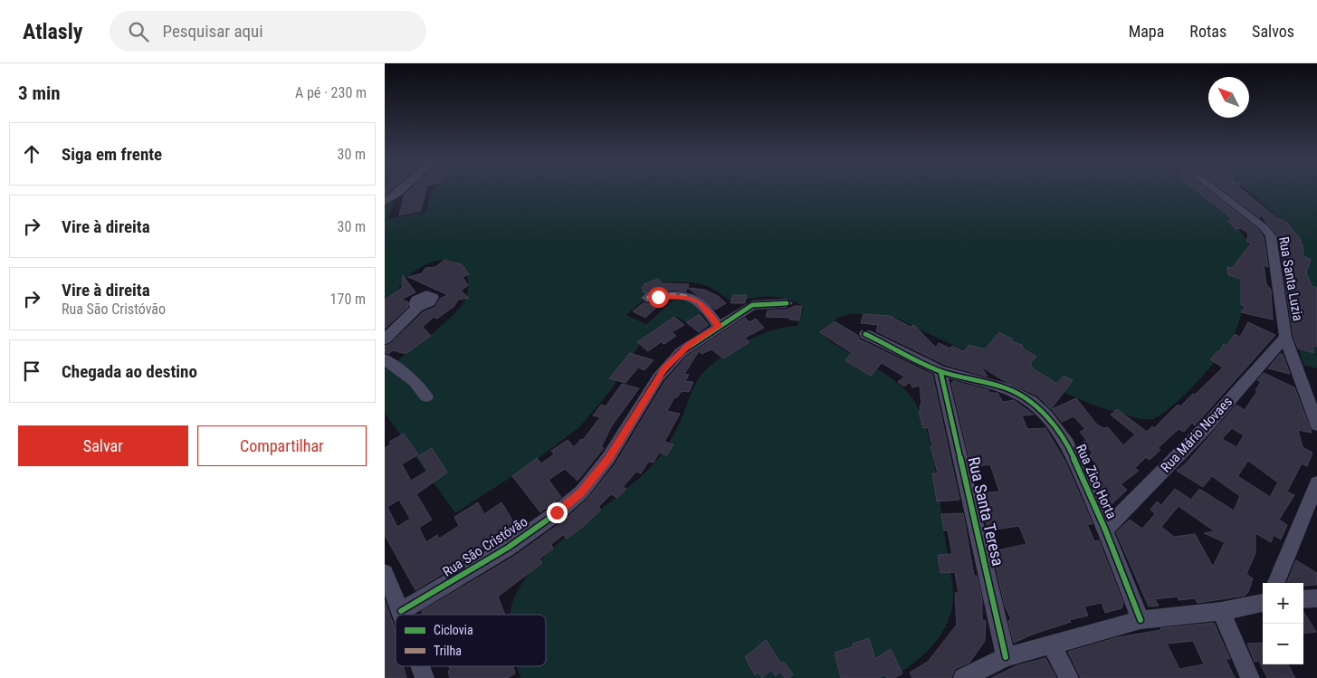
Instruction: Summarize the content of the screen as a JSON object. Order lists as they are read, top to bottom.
{
  "streets": {
    "street": [
      "Rua Santa Luzia",
      "Rua Mário Novaes",
      "Rua Zico Horta",
      "Rua Santa Teresa",
      "Rua São Cristóvão"
    ]
  },
  "crossings": [
    ["Rua Santa Luzia", "Rua Mário Novaes"],
    ["Rua Mário Novaes", "Rua Zico Horta"],
    ["Rua Zico Horta", "Rua Santa Teresa"]
  ],
  "legend": ["Ciclovia", "Trilha"],
  "north": "top left",
  "page": {
    "header": "Atlasly",
    "search": "Pesquisar aqui",
    "nav": ["Mapa", "Rotas", "Salvos"],
    "heading": ["3 min", "A pé · 230 m"],
    "list": [
      ["Siga em frente", "30 m"],
      ["Vire à direita", "30 m"],
      ["Vire à direita", "Rua São Cristóvão", "170 m"],
      "Chegada ao destino"
    ],
    "buttons": ["Salvar", "Compartilhar"],
    "map_buttons": ["+", "−"]
  }
}
